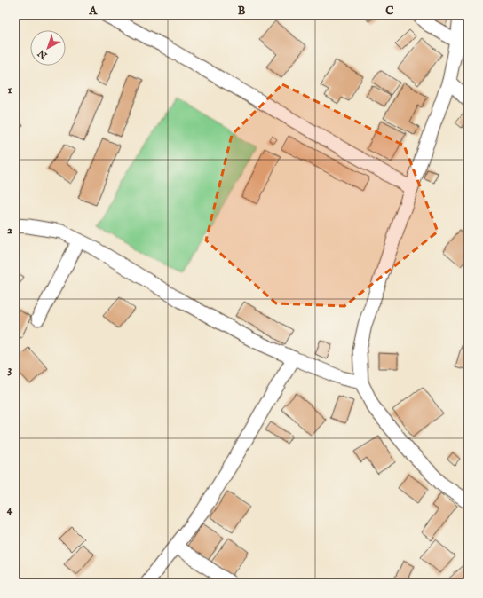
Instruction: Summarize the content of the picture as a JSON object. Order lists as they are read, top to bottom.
{
  "north": "bottom left",
  "grid": {
    "columns": ["A", "B", "C"],
    "rows": [
      "1",
      "2",
      "3",
      "4"
    ]
  }
}
